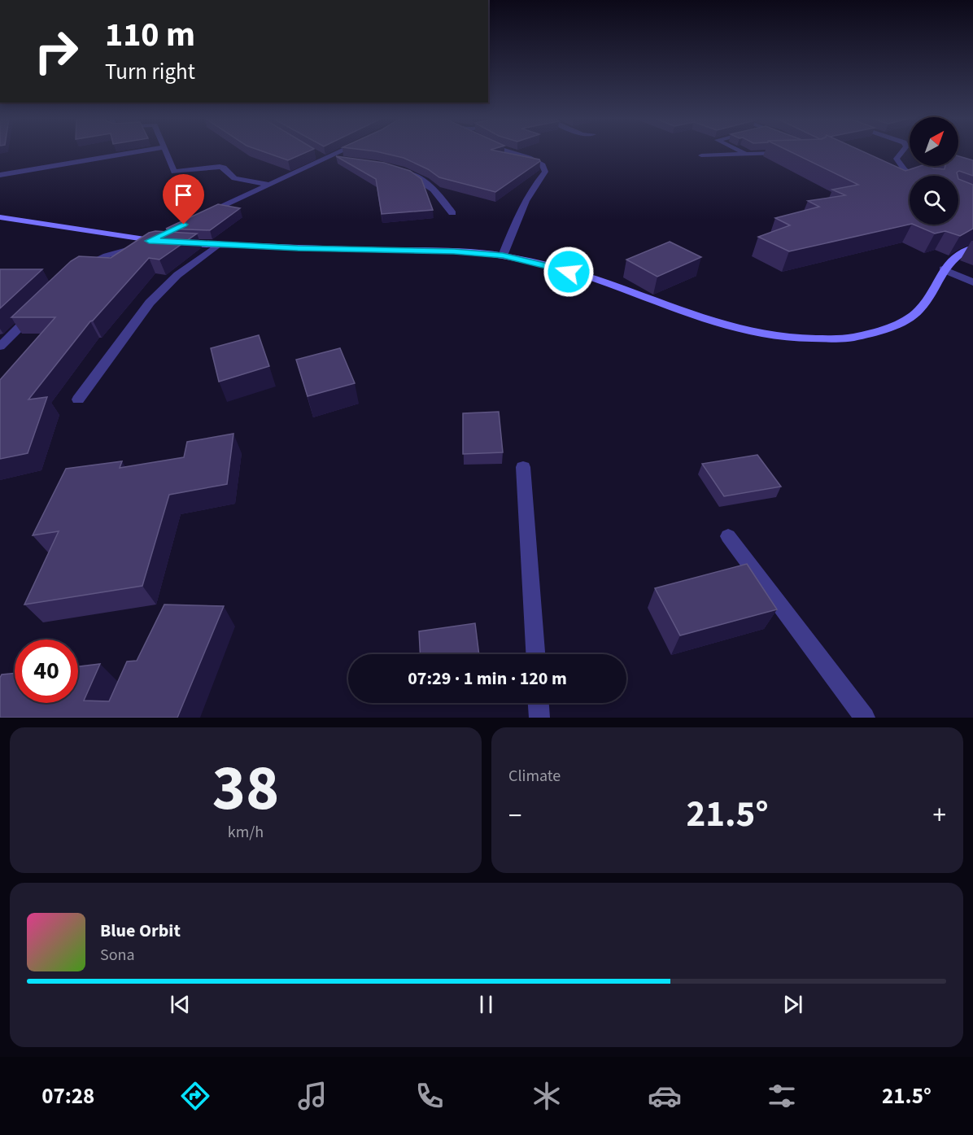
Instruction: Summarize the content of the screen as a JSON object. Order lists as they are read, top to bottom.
{
  "north": "top right",
  "page": {
    "turn": ["110 m", "Turn right"],
    "limit": "40",
    "trip": "07:29 · 1 min · 120 m",
    "tile": [
      ["38", "km/h"],
      "Climate"
    ],
    "heat": ["−", "21.5°", "+"],
    "song": ["Blue Orbit", "Sona"],
    "tabs": ["07:28", "21.5°"]
  }
}
